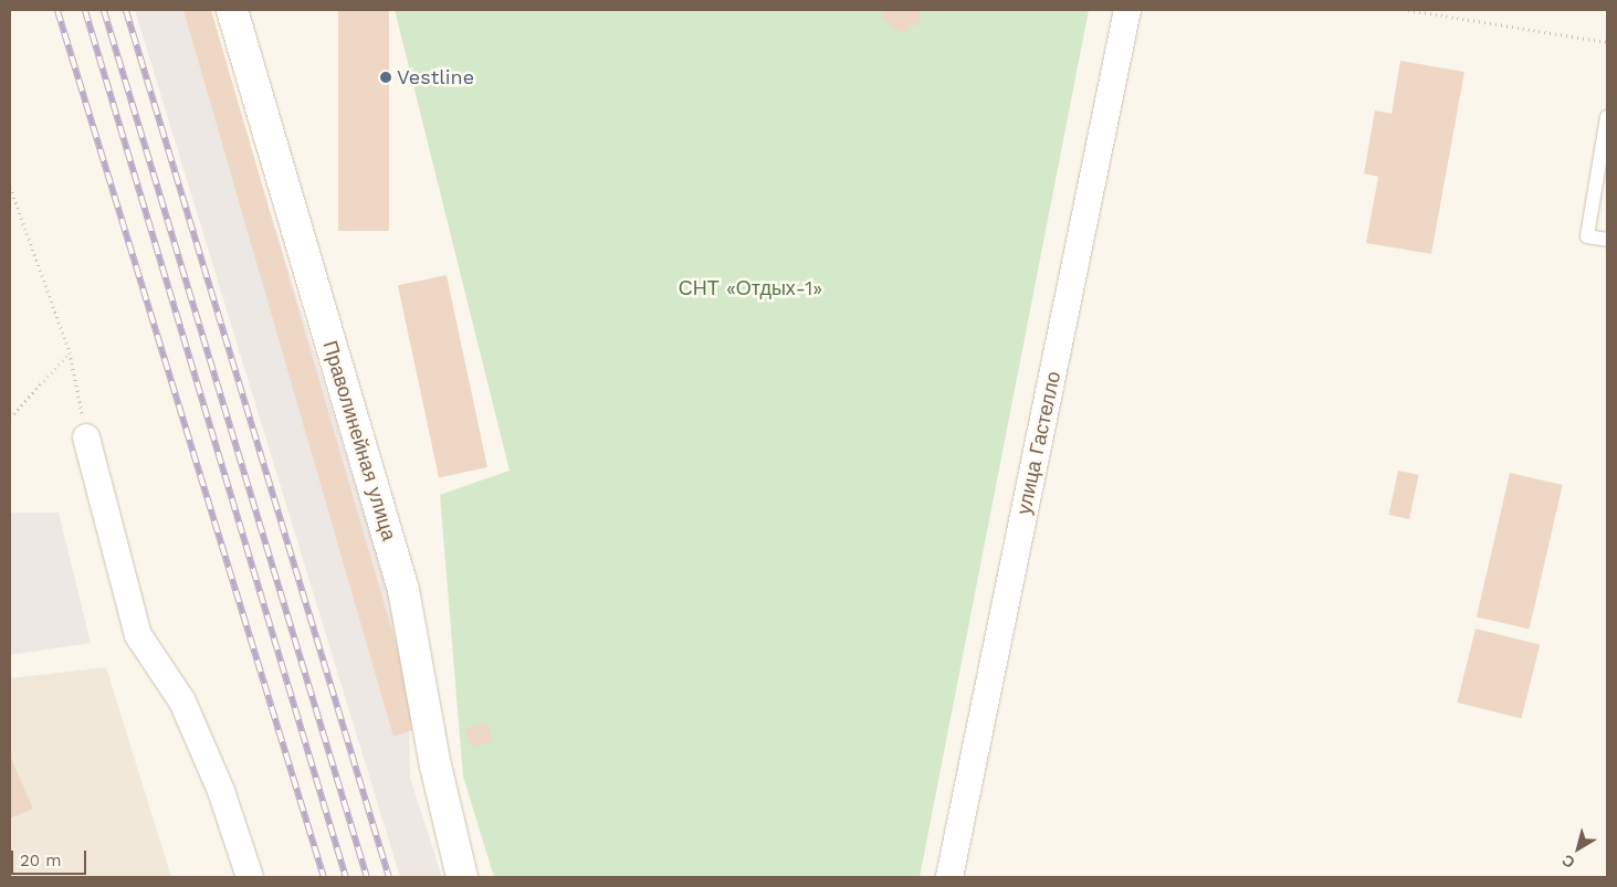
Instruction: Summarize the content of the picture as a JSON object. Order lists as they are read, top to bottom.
{
  "streets": {
    "main road": ["Праволинейная улица"],
    "street": ["улица Гастелло"]
  },
  "parks": ["СНТ «Отдых-1»"],
  "places": ["Vestline"],
  "scale_bar": "20 m",
  "north": "bottom left"
}
